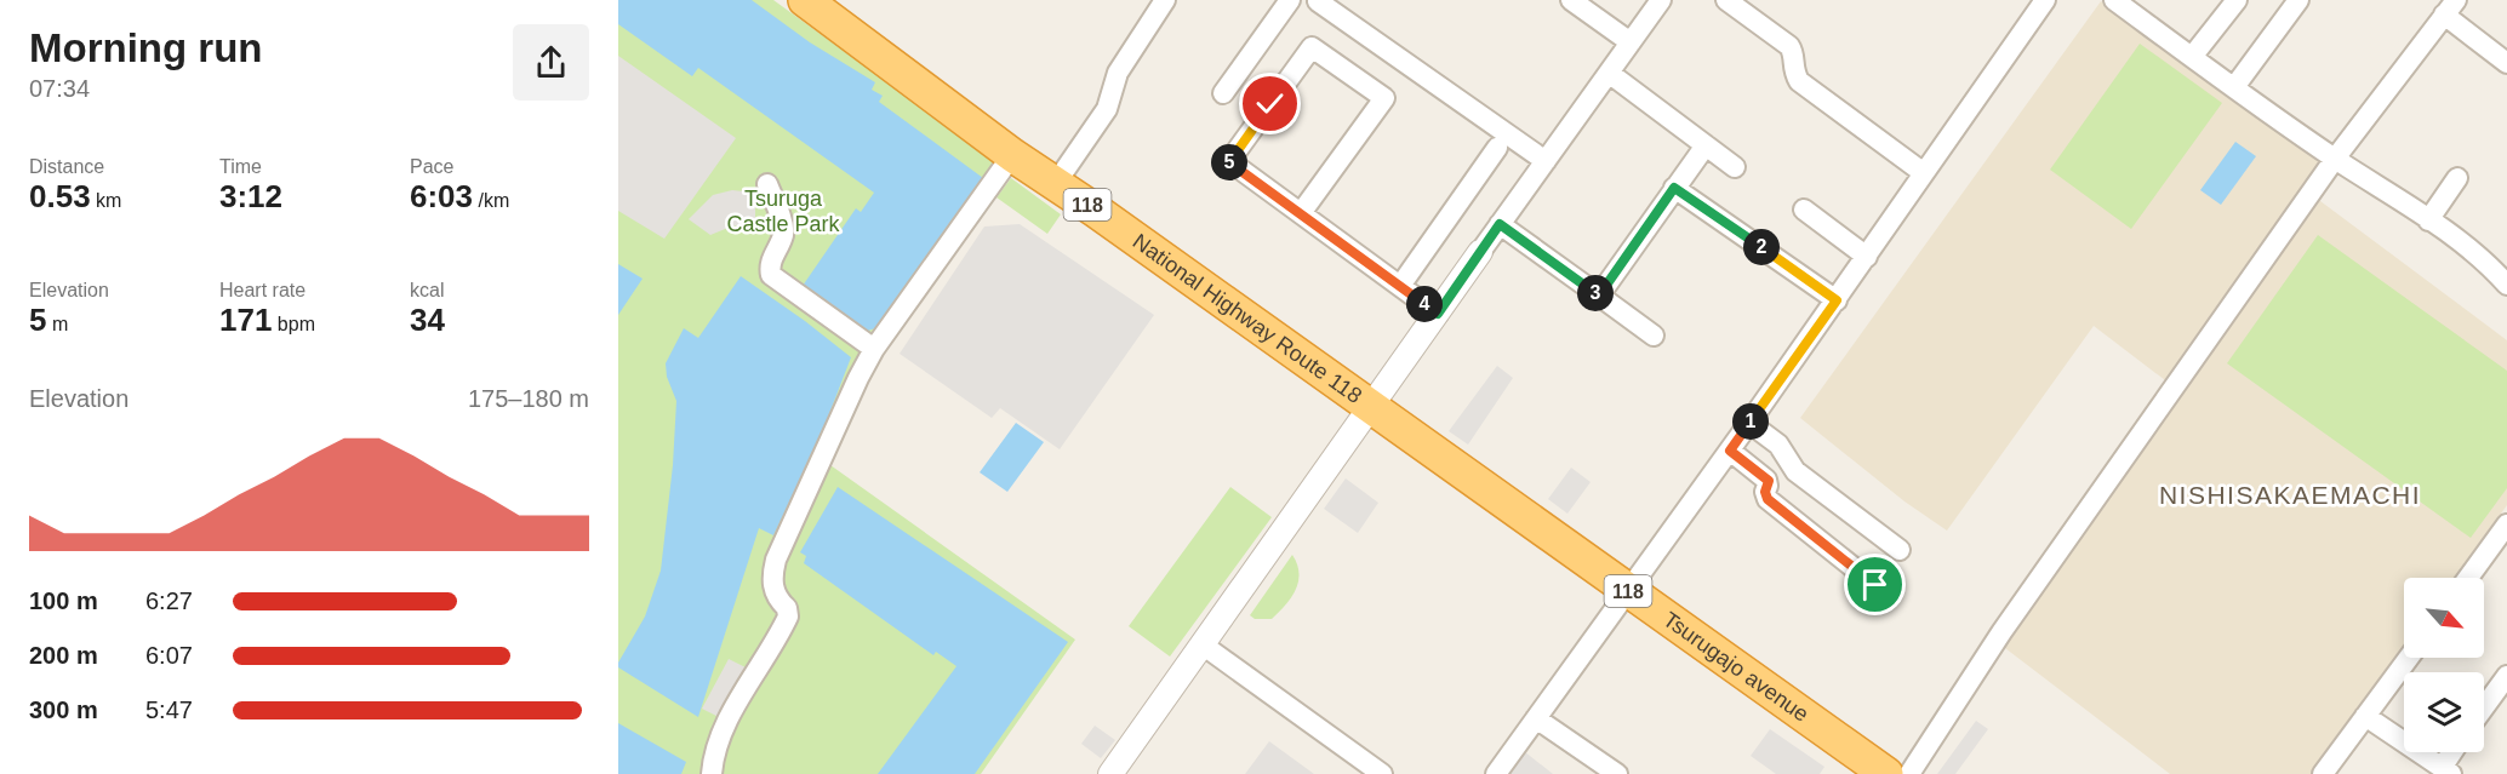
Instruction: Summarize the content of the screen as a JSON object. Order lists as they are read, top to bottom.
{
  "streets": {
    "highway": ["118", "National Highway Route 118", "Tsurugajo avenue"]
  },
  "crossings": [
    ["National Highway Route 118", "Tsurugajo avenue"]
  ],
  "districts": ["NISHISAKAEMACHI"],
  "parks": ["Tsuruga Castle Park"],
  "north": "bottom right",
  "page": {
    "heading": ["Morning run", "07:34"],
    "stats": [
      ["Distance", "0.53 km"],
      ["Time", "3:12"],
      ["Pace", "6:03 /km"],
      ["Elevation", "5 m"],
      ["Heart rate", "171 bpm"],
      ["kcal", "34"]
    ],
    "pins": [
      "5",
      "2",
      "3",
      "4",
      "1"
    ],
    "chart": ["Elevation", "175–180 m"],
    "list": [
      {
        "name": "100 m",
        "note": "6:27"
      },
      {
        "name": "200 m",
        "note": "6:07"
      },
      {
        "name": "300 m",
        "note": "5:47"
      }
    ]
  }
}
